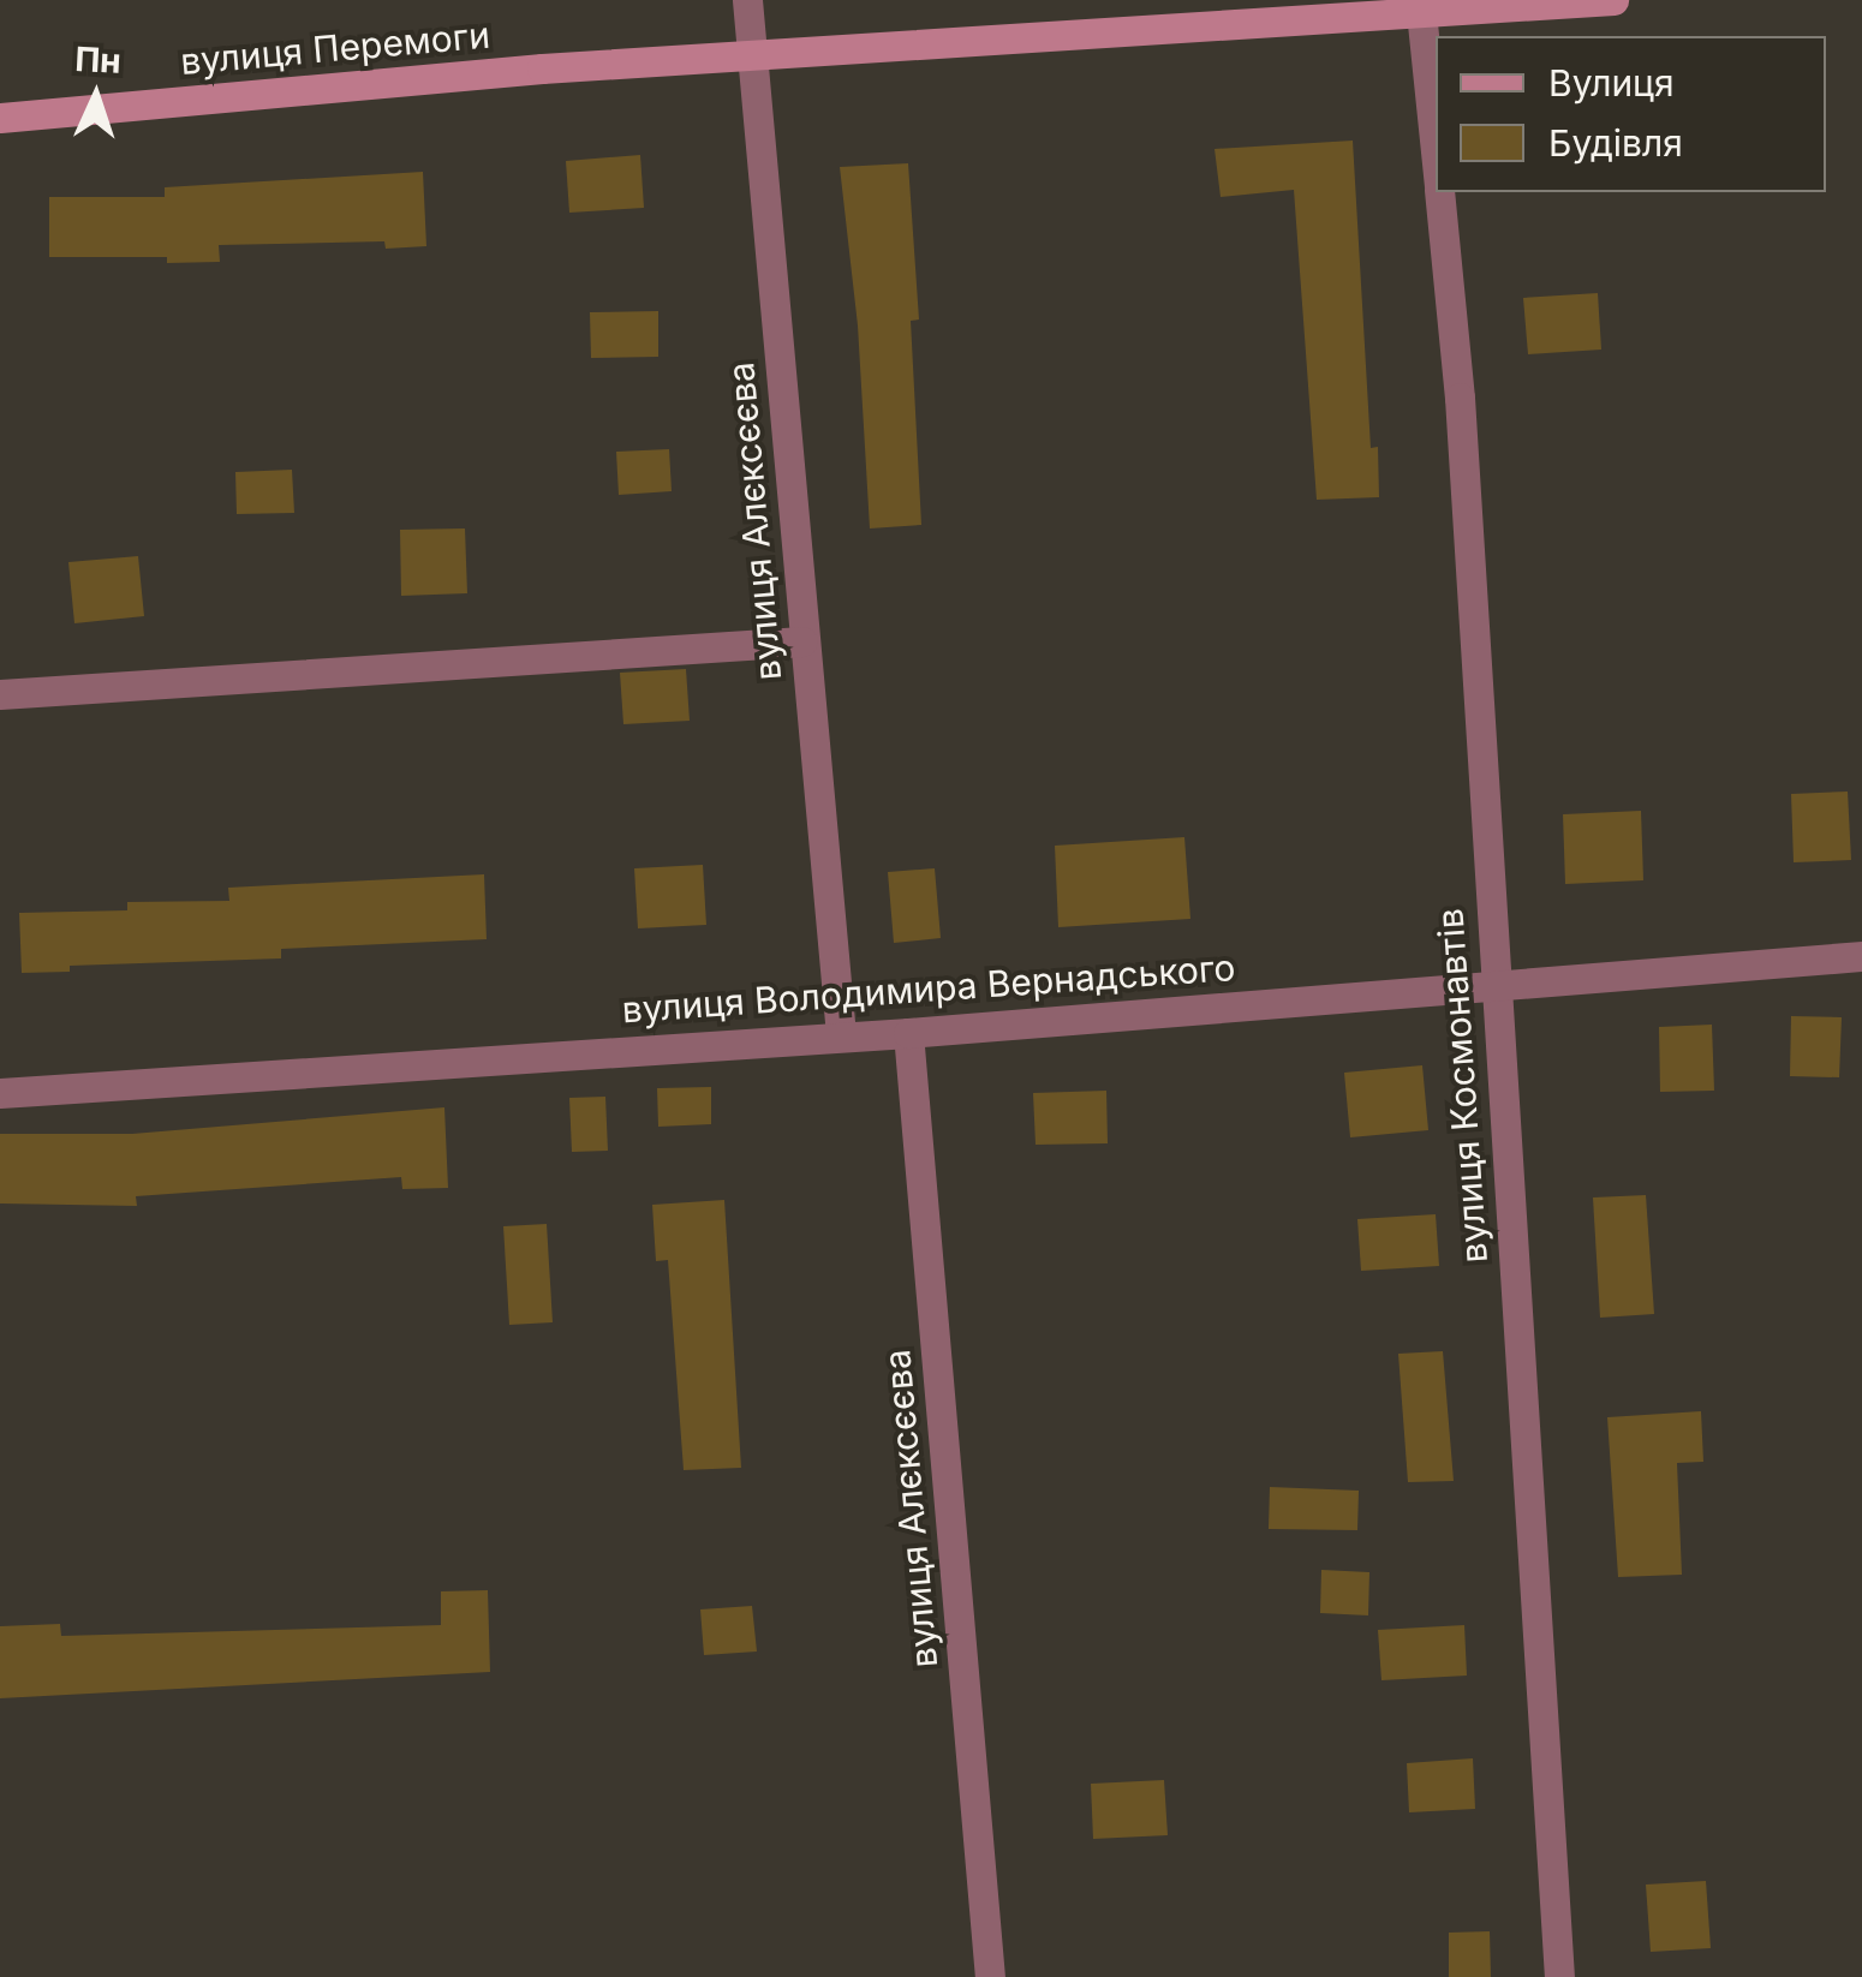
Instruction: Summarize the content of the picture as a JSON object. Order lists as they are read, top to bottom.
{
  "streets": {
    "main road": ["вулиця Перемоги"],
    "street": ["вулиця Алєксєєва", "вулиця Володимира Вернадського", "вулиця Космонавтів"]
  },
  "crossings": [
    ["вулиця Перемоги", "вулиця Алєксєєва"],
    ["вулиця Перемоги", "вулиця Космонавтів"],
    ["вулиця Алєксєєва", "вулиця Володимира Вернадського"],
    ["вулиця Володимира Вернадського", "вулиця Космонавтів"]
  ],
  "legend": ["Вулиця", "Будівля"],
  "north": "top"
}
